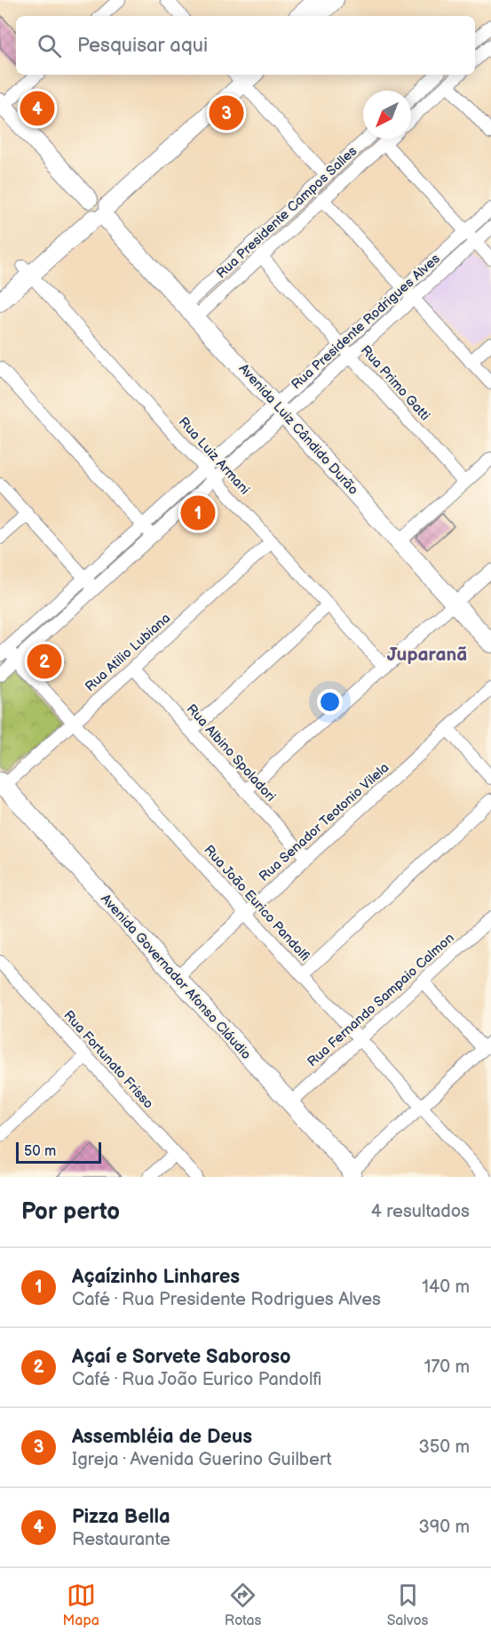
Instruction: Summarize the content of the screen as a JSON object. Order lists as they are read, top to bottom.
{
  "streets": {
    "street": [
      "Rua Presidente Campos Salles",
      "Rua Presidente Rodrigues Alves",
      "Rua Primo Gatti",
      "Avenida Luiz Cândido Durão",
      "Rua Luiz Armani",
      "Rua Atilio Lubiana",
      "Rua Albino Spoladori",
      "Rua Senador Teotonio Vilela",
      "Rua João Eurico Pandolfi",
      "Avenida Governador Afonso Cláudio",
      "Rua Fernando Sampaio Calmon",
      "Rua Fortunato Frisso"
    ]
  },
  "crossings": [
    ["Rua Presidente Campos Salles", "Rua Primo Gatti"],
    ["Rua Presidente Campos Salles", "Avenida Luiz Cândido Durão"],
    ["Rua Presidente Rodrigues Alves", "Rua Primo Gatti"],
    ["Rua Presidente Rodrigues Alves", "Avenida Luiz Cândido Durão"],
    ["Rua Presidente Rodrigues Alves", "Rua Luiz Armani"],
    ["Rua Presidente Rodrigues Alves", "Rua João Eurico Pandolfi"],
    ["Rua Luiz Armani", "Rua Atilio Lubiana"],
    ["Rua Atilio Lubiana", "Rua Albino Spoladori"],
    ["Rua Atilio Lubiana", "Rua João Eurico Pandolfi"],
    ["Rua Atilio Lubiana", "Avenida Governador Afonso Cláudio"],
    ["Rua Albino Spoladori", "Rua Senador Teotonio Vilela"],
    ["Rua Senador Teotonio Vilela", "Rua João Eurico Pandolfi"],
    ["Rua Senador Teotonio Vilela", "Avenida Governador Afonso Cláudio"],
    ["Rua João Eurico Pandolfi", "Rua Fernando Sampaio Calmon"],
    ["Avenida Governador Afonso Cláudio", "Rua Fernando Sampaio Calmon"]
  ],
  "districts": ["Juparanã"],
  "scale_bar": "50 m",
  "north": "bottom left",
  "page": {
    "search": "Pesquisar aqui",
    "pins": [
      "4",
      "3",
      "1",
      "2"
    ],
    "scale": "50 m",
    "heading": ["Por perto", "4 resultados"],
    "list": [
      {
        "mark": "1",
        "name": "Açaízinho Linhares",
        "note": "Café · Rua Presidente Rodrigues Alves",
        "value": "140 m"
      },
      {
        "mark": "2",
        "name": "Açaí e Sorvete Saboroso",
        "note": "Café · Rua João Eurico Pandolfi",
        "value": "170 m"
      },
      {
        "mark": "3",
        "name": "Assembléia de Deus",
        "note": "Igreja · Avenida Guerino Guilbert",
        "value": "350 m"
      },
      {
        "mark": "4",
        "name": "Pizza Bella",
        "note": "Restaurante",
        "value": "390 m"
      }
    ],
    "nav": ["Mapa", "Rotas", "Salvos"]
  }
}
